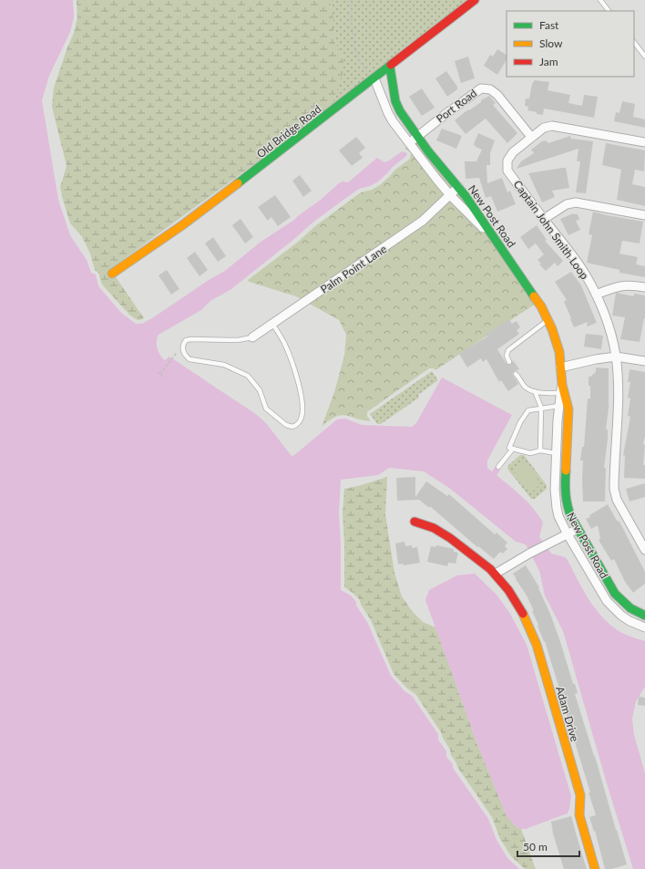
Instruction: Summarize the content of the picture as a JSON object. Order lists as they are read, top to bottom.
{
  "streets": {
    "street": [
      "Port Road",
      "Old Bridge Road",
      "New Post Road",
      "Captain John Smith Loop",
      "Palm Point Lane",
      "Adam Drive"
    ]
  },
  "crossings": [
    ["Port Road", "New Post Road"],
    ["Port Road", "Captain John Smith Loop"],
    ["Old Bridge Road", "New Post Road"],
    ["New Post Road", "Palm Point Lane"]
  ],
  "legend": ["Fast", "Slow", "Jam"],
  "scale_bar": "50 m"
}
